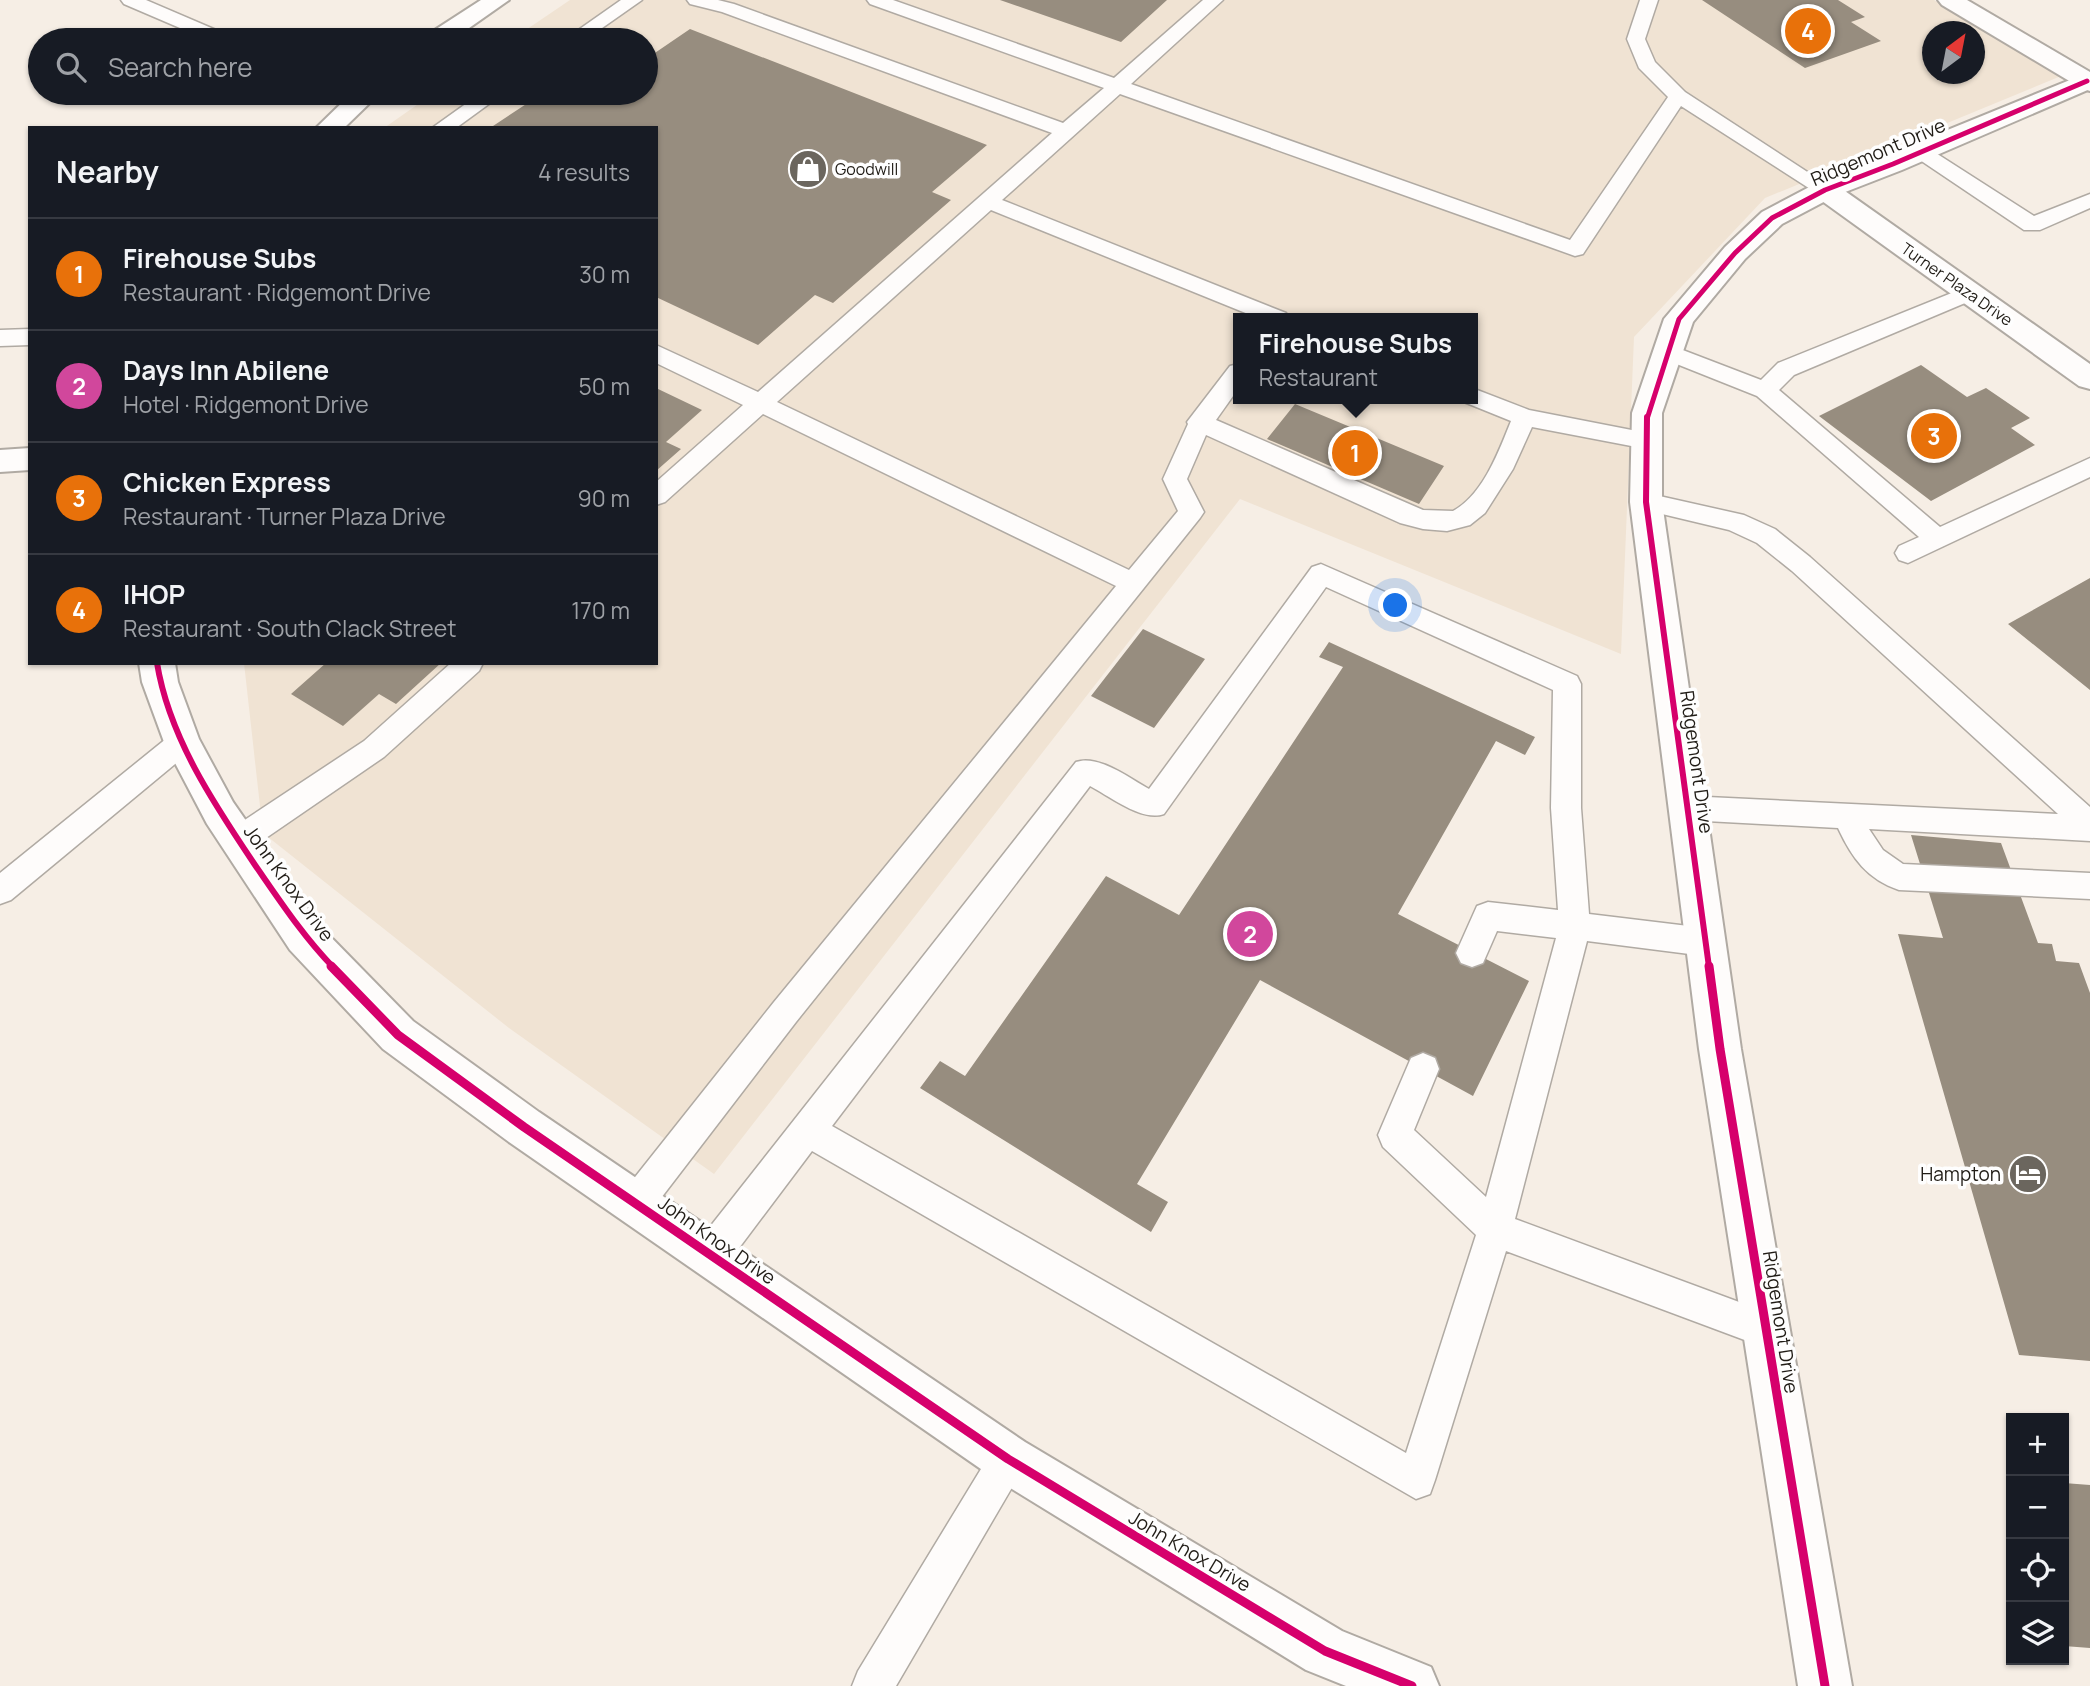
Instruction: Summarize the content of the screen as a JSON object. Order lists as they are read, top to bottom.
{
  "streets": {
    "street": ["Ridgemont Drive", "Turner Plaza Drive", "John Knox Drive"]
  },
  "crossings": [
    ["Ridgemont Drive", "Turner Plaza Drive"]
  ],
  "places": {
    "shop": ["Goodwill"],
    "hotel": ["Hampton"]
  },
  "north": "top right",
  "page": {
    "pins": [
      "4",
      "3",
      "1",
      "2"
    ],
    "search": "Search here",
    "heading": ["Nearby", "4 results"],
    "list": [
      {
        "mark": "1",
        "name": "Firehouse Subs",
        "note": "Restaurant · Ridgemont Drive",
        "value": "30 m"
      },
      {
        "mark": "2",
        "name": "Days Inn Abilene",
        "note": "Hotel · Ridgemont Drive",
        "value": "50 m"
      },
      {
        "mark": "3",
        "name": "Chicken Express",
        "note": "Restaurant · Turner Plaza Drive",
        "value": "90 m"
      },
      {
        "mark": "4",
        "name": "IHOP",
        "note": "Restaurant · South Clack Street",
        "value": "170 m"
      }
    ],
    "popup": ["Firehouse Subs", "Restaurant"],
    "map_buttons": ["+", "−"]
  }
}
